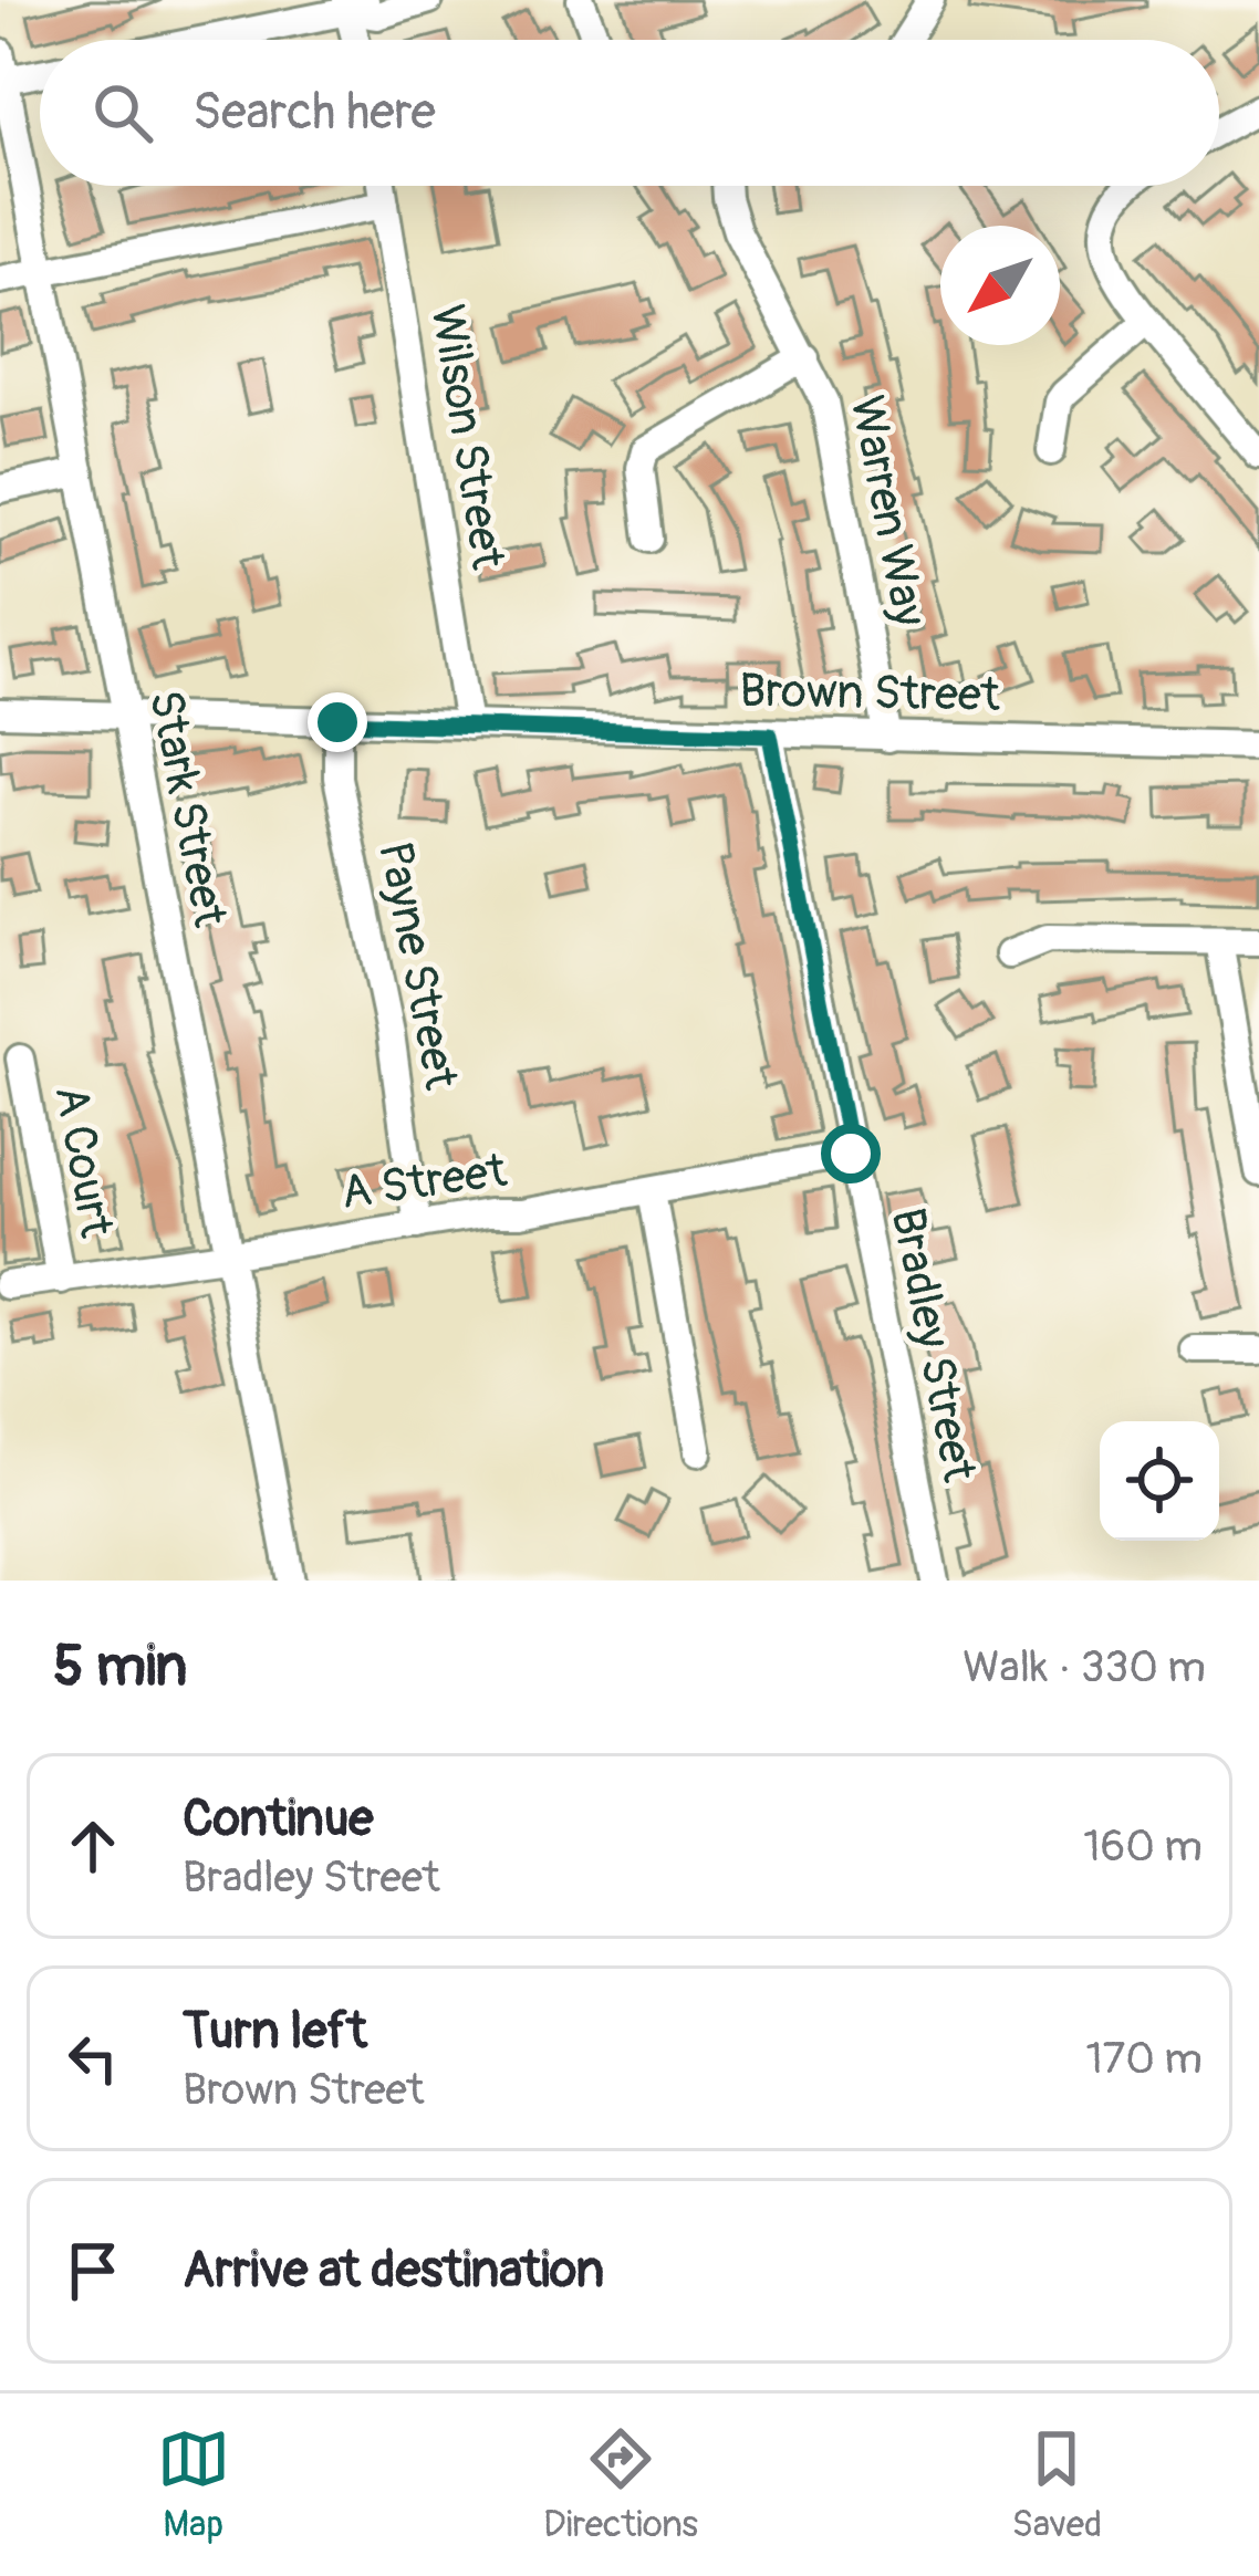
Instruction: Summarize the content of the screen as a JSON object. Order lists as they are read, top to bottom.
{
  "streets": {
    "street": [
      "Wilson Street",
      "Warren Way",
      "Brown Street",
      "Stark Street",
      "Payne Street",
      "A Court",
      "A Street",
      "Bradley Street"
    ]
  },
  "crossings": [
    ["Wilson Street", "Brown Street"],
    ["Warren Way", "Brown Street"],
    ["Brown Street", "Stark Street"],
    ["Brown Street", "Payne Street"],
    ["Brown Street", "Bradley Street"],
    ["Stark Street", "A Street"],
    ["Payne Street", "A Street"],
    ["A Court", "A Street"],
    ["A Street", "Bradley Street"]
  ],
  "north": "bottom left",
  "page": {
    "search": "Search here",
    "heading": ["5 min", "Walk · 330 m"],
    "list": [
      ["Continue", "Bradley Street", "160 m"],
      ["Turn left", "Brown Street", "170 m"],
      "Arrive at destination"
    ],
    "nav": ["Map", "Directions", "Saved"]
  }
}
